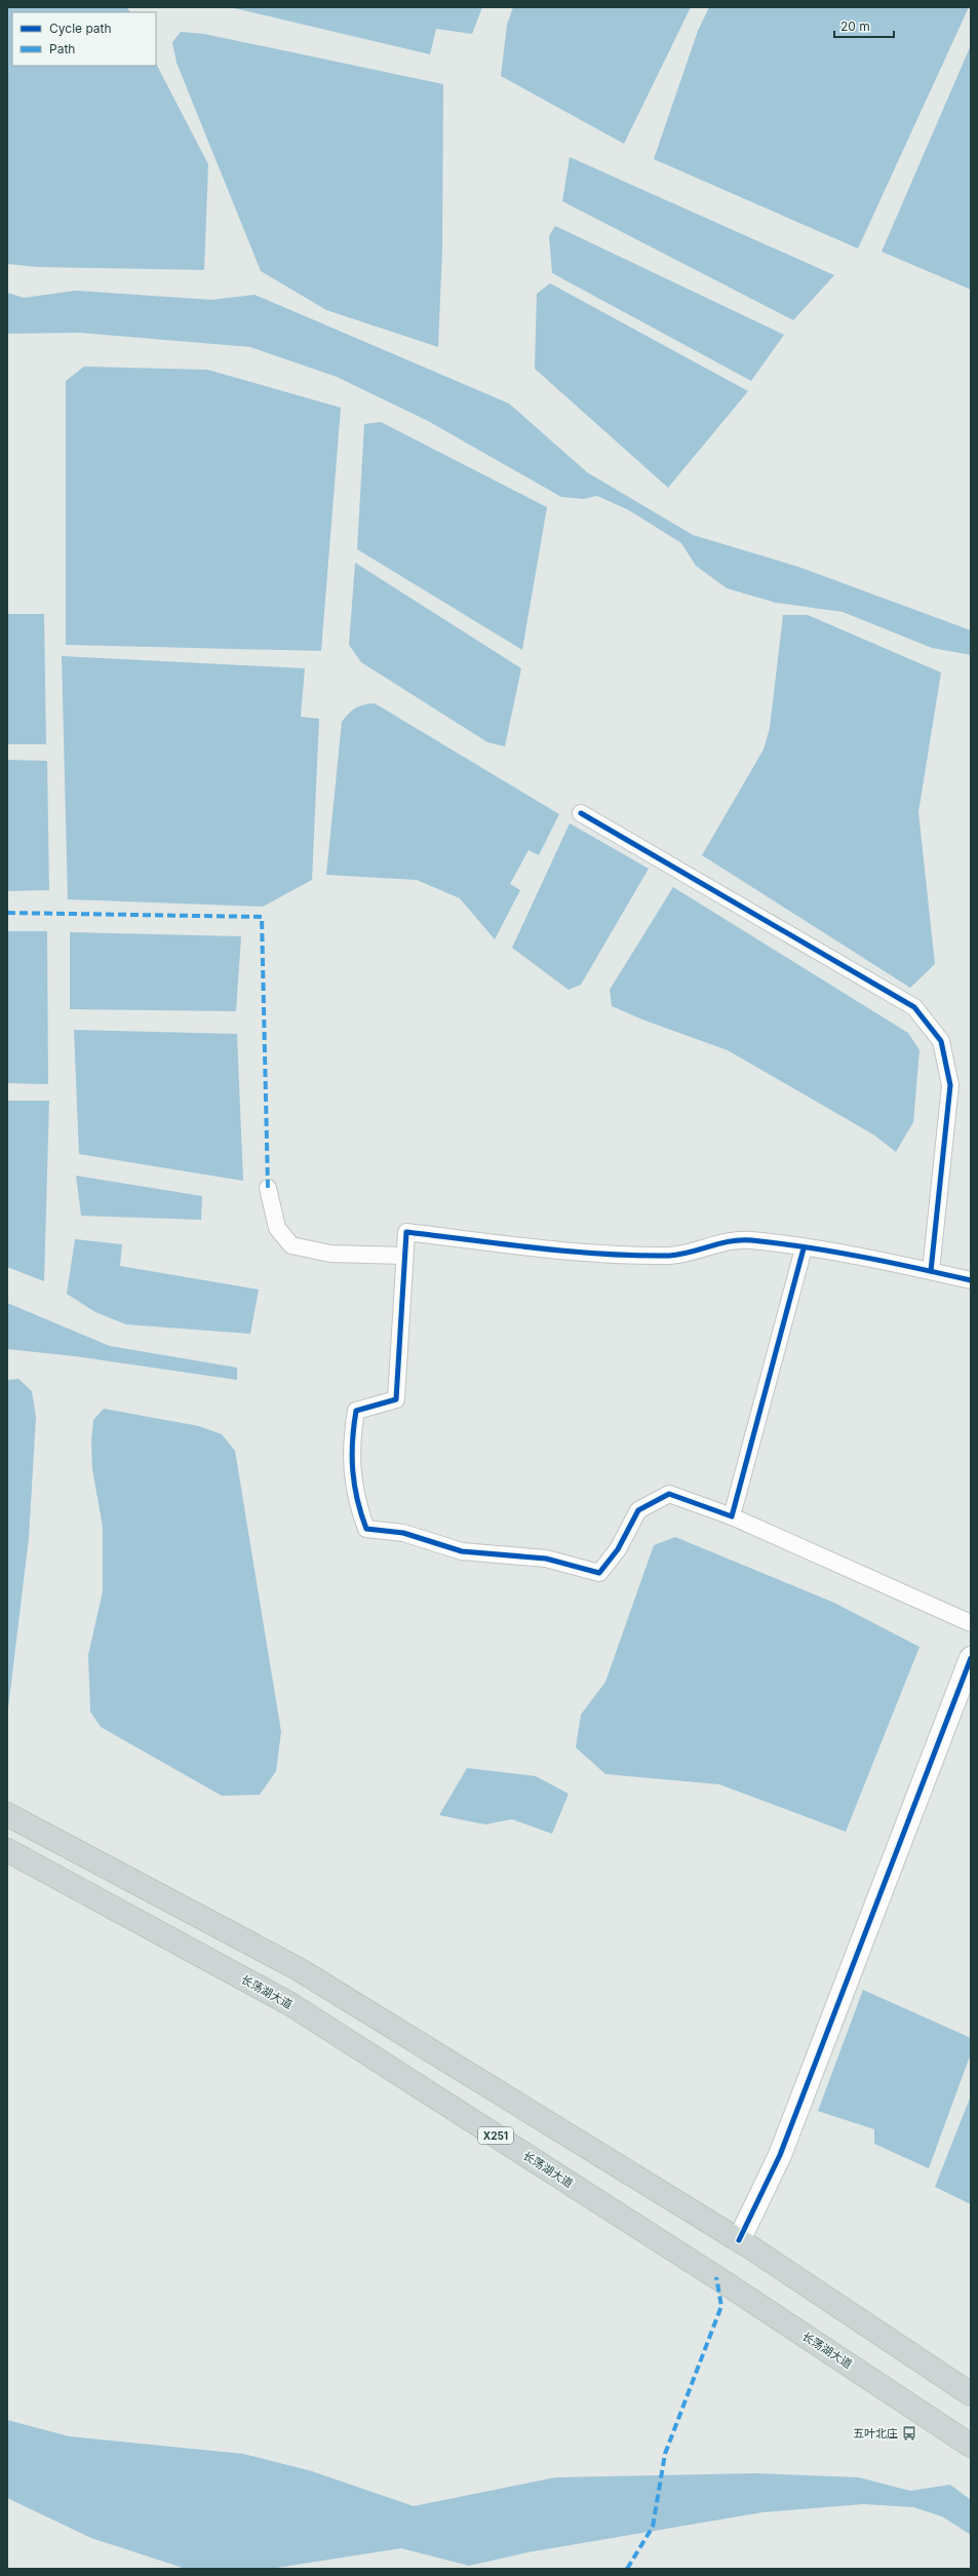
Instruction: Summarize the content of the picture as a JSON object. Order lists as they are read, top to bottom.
{
  "streets": {
    "main road": ["长荡湖大道", "X251"]
  },
  "places": {
    "bus stop": ["五叶北庄"]
  },
  "legend": ["Cycle path", "Path"],
  "scale_bar": "20 m"
}
